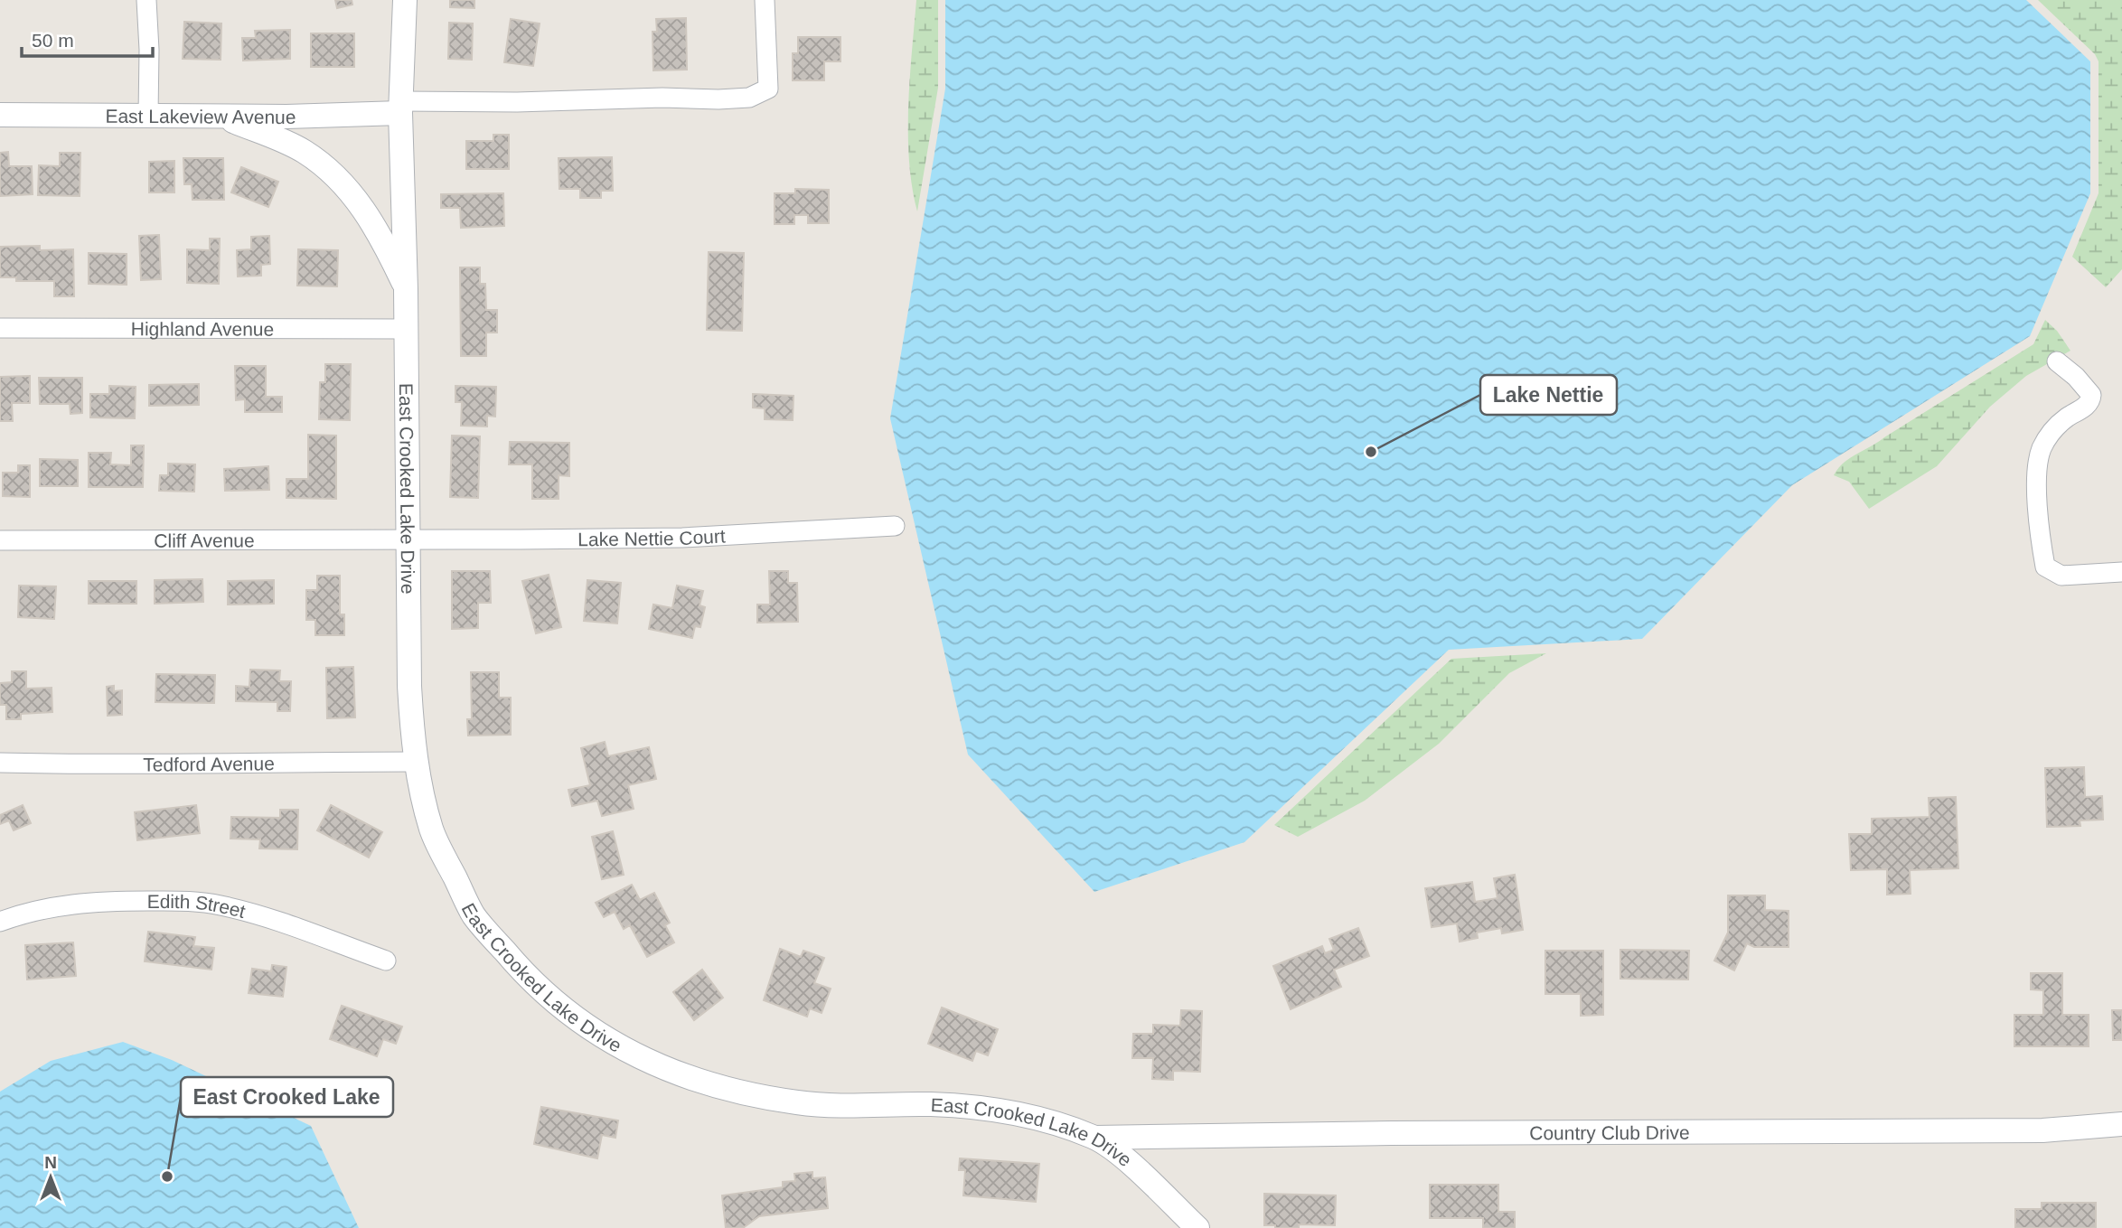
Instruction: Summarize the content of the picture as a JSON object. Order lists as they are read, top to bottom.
{
  "streets": {
    "street": [
      "East Lakeview Avenue",
      "Highland Avenue",
      "East Crooked Lake Drive",
      "Lake Nettie Court",
      "Cliff Avenue",
      "Tedford Avenue",
      "Edith Street",
      "Country Club Drive"
    ]
  },
  "crossings": [
    ["East Lakeview Avenue", "East Crooked Lake Drive"],
    ["Highland Avenue", "East Crooked Lake Drive"],
    ["East Crooked Lake Drive", "Lake Nettie Court"],
    ["East Crooked Lake Drive", "Cliff Avenue"],
    ["East Crooked Lake Drive", "Tedford Avenue"],
    ["East Crooked Lake Drive", "Country Club Drive"],
    ["Lake Nettie Court", "Cliff Avenue"]
  ],
  "places": ["Lake Nettie", "East Crooked Lake"],
  "scale_bar": "50 m",
  "north": "top"
}
